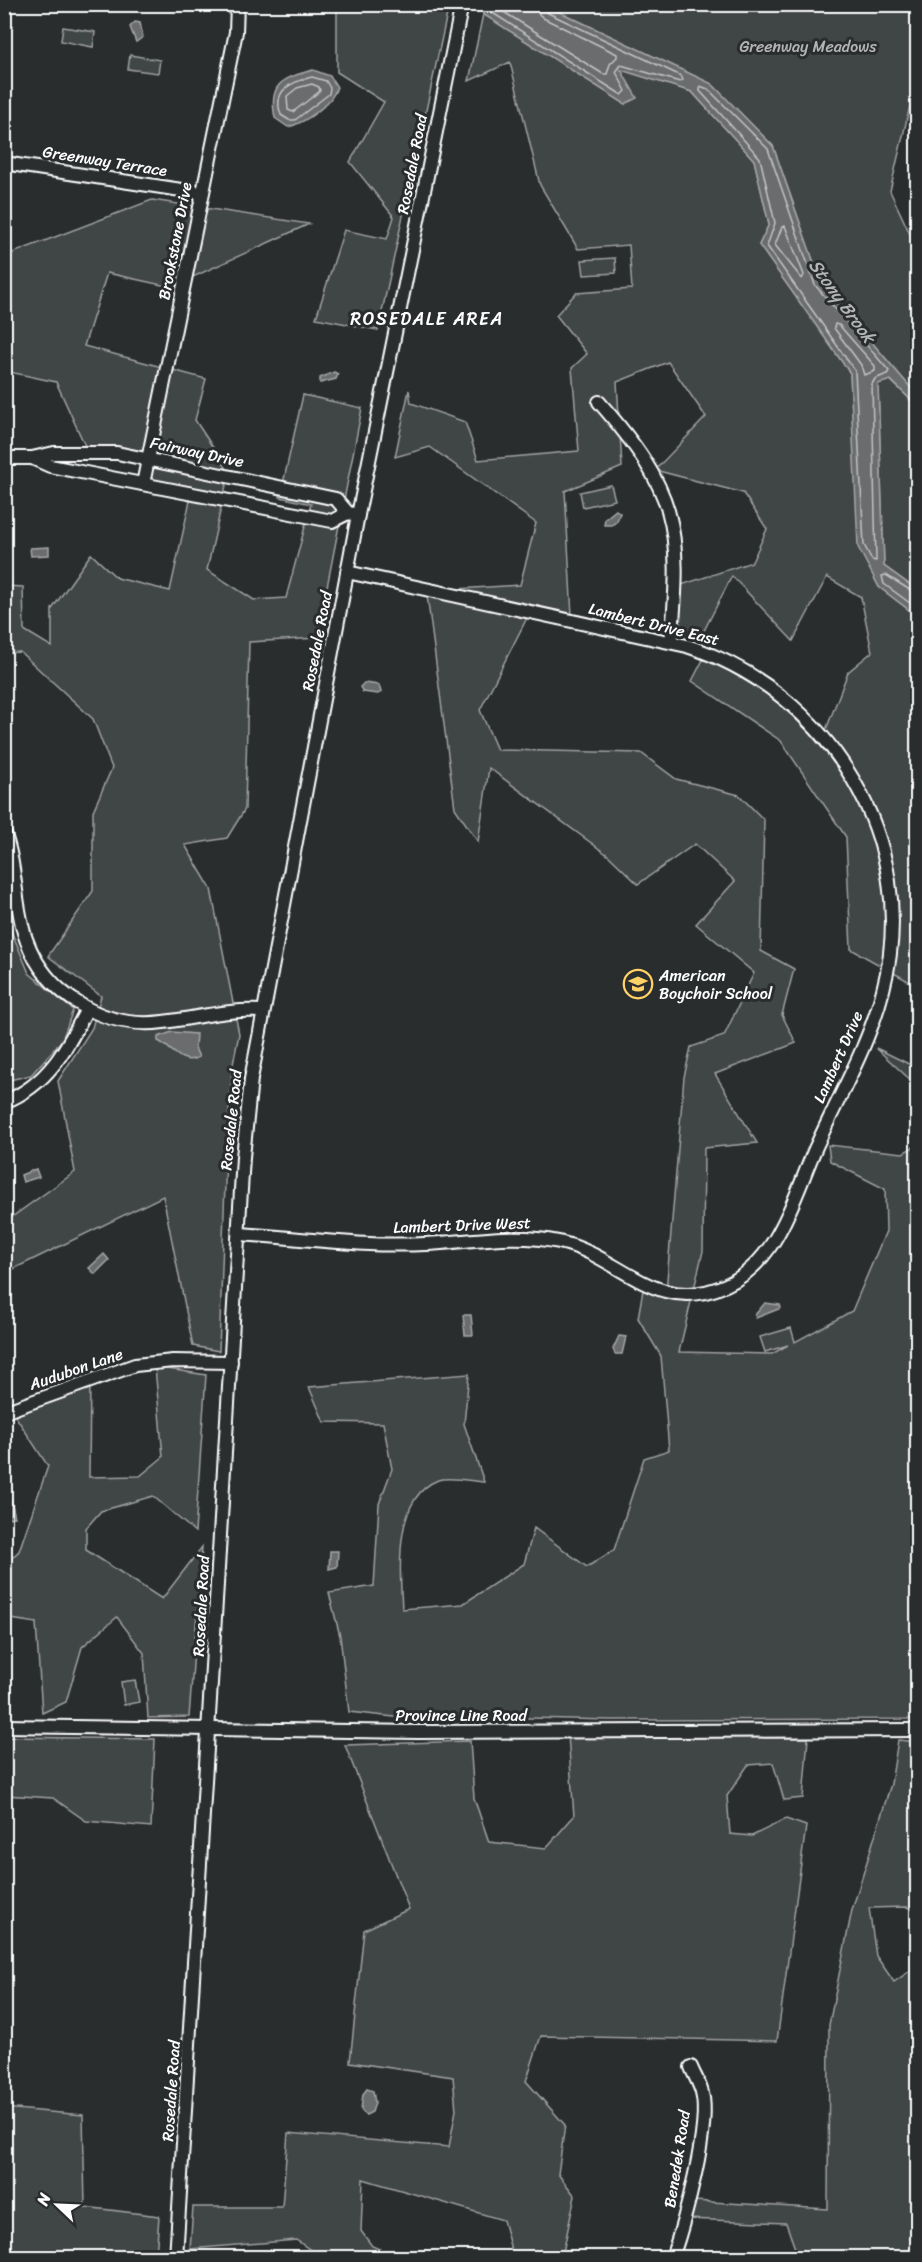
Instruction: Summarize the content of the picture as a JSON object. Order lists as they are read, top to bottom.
{
  "streets": {
    "street": [
      "Greenway Terrace",
      "Rosedale Road",
      "Brookstone Drive",
      "Fairway Drive",
      "Lambert Drive East",
      "Lambert Drive",
      "Lambert Drive West",
      "Audubon Lane",
      "Province Line Road",
      "Benedek Road"
    ]
  },
  "crossings": [
    ["Greenway Terrace", "Brookstone Drive"],
    ["Rosedale Road", "Fairway Drive"],
    ["Rosedale Road", "Lambert Drive East"],
    ["Rosedale Road", "Lambert Drive West"],
    ["Rosedale Road", "Audubon Lane"],
    ["Rosedale Road", "Province Line Road"],
    ["Brookstone Drive", "Fairway Drive"],
    ["Lambert Drive East", "Lambert Drive"],
    ["Lambert Drive", "Lambert Drive West"]
  ],
  "districts": ["ROSEDALE AREA"],
  "water": ["Stony Brook"],
  "parks": ["Greenway Meadows"],
  "places": {
    "school or university": ["American Boychoir School"]
  },
  "north": "top left"
}
